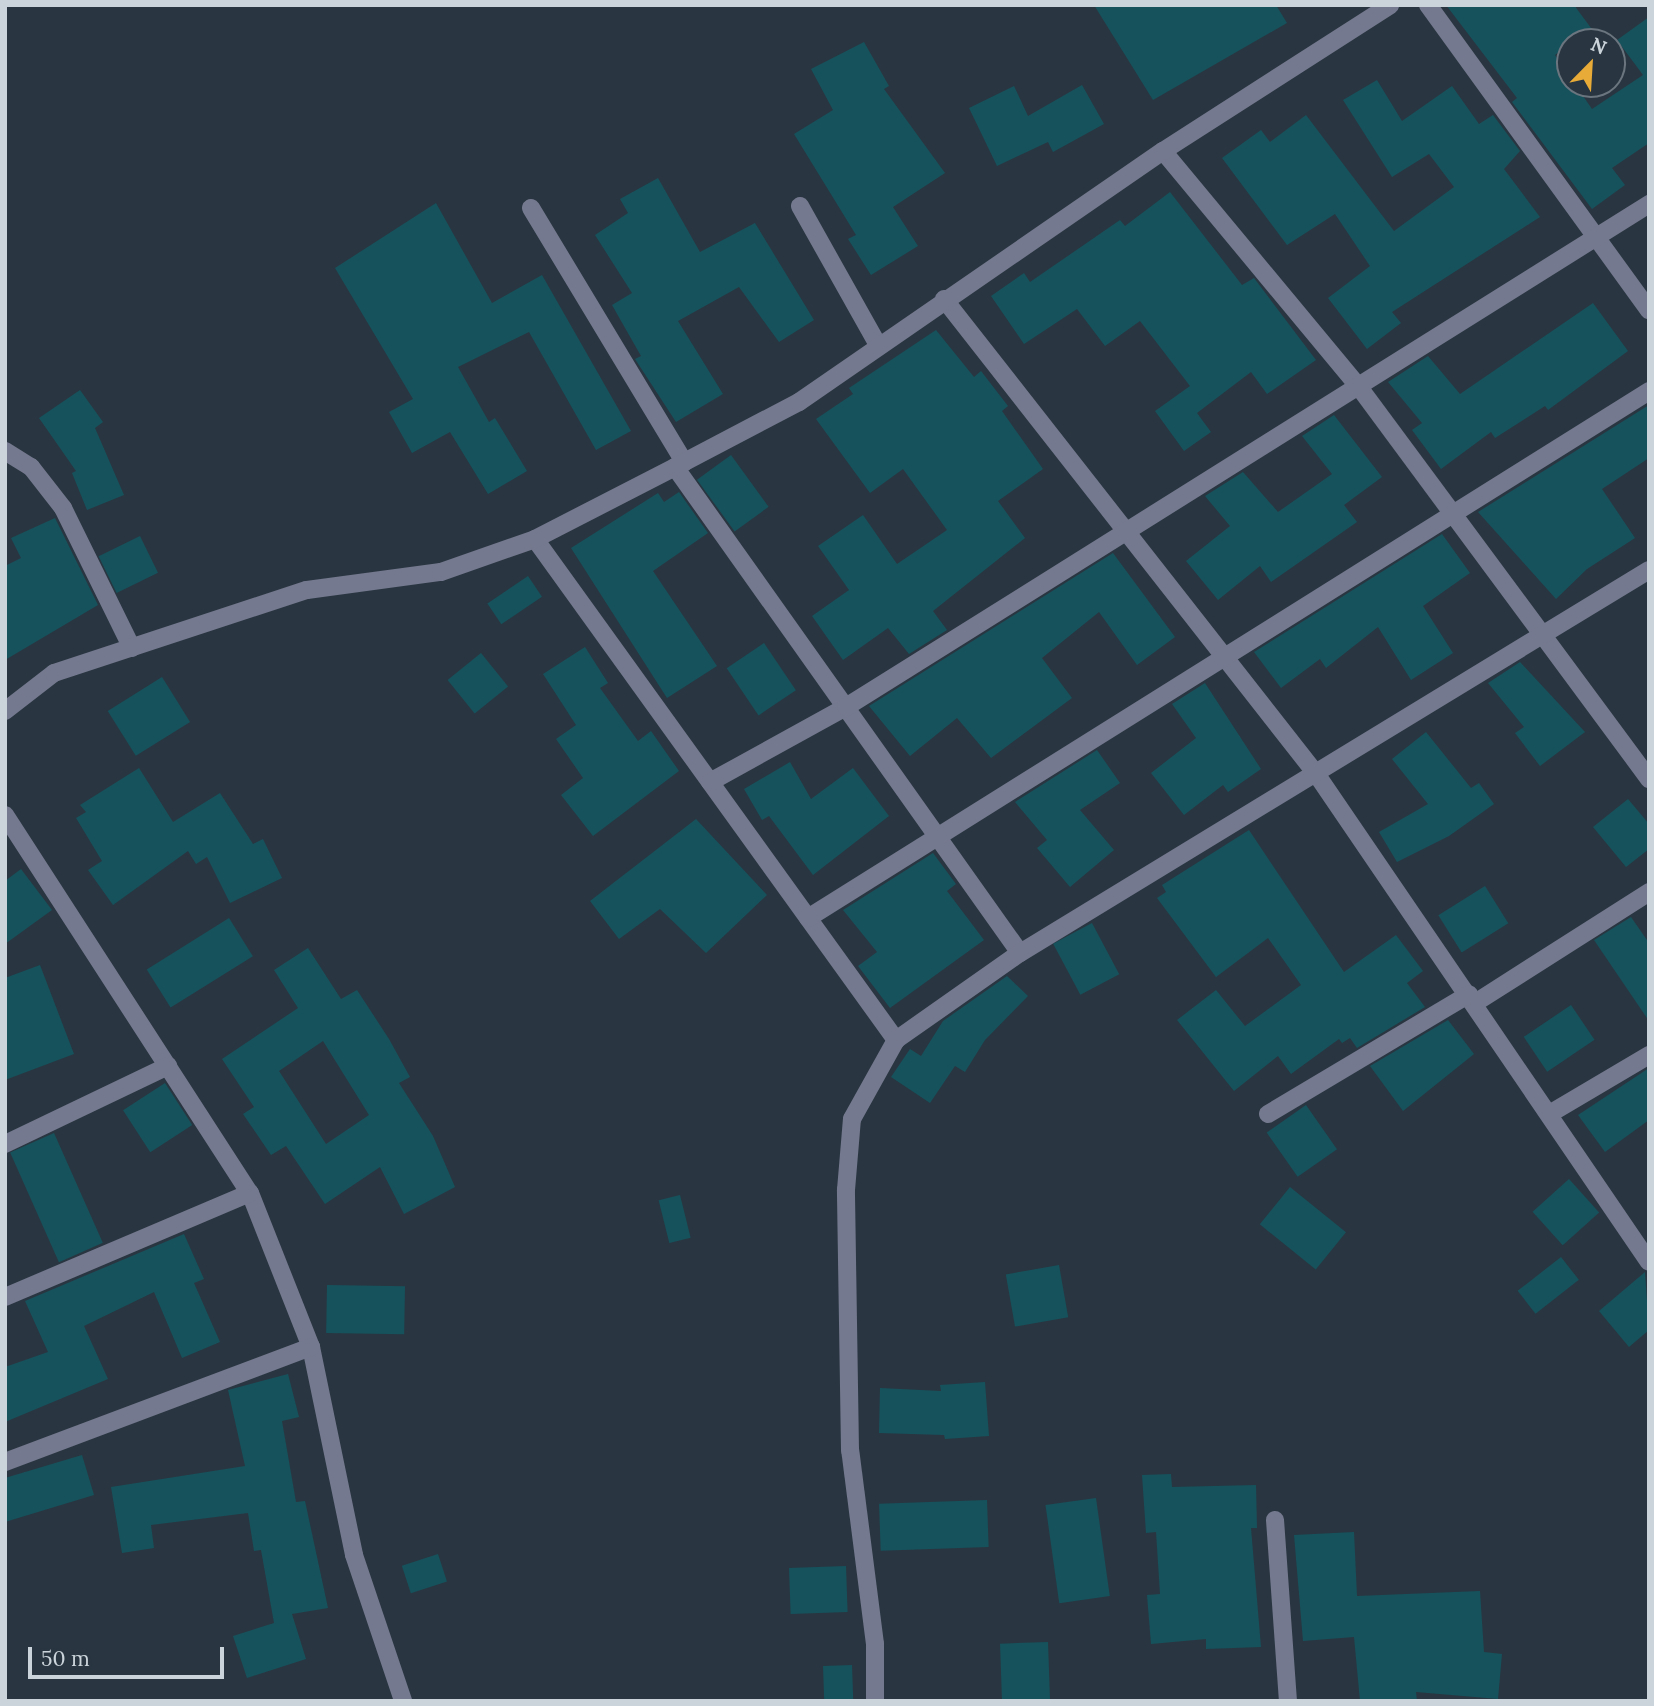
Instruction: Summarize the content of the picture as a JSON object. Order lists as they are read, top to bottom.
{
  "scale_bar": "50 m",
  "north": "top right"
}
